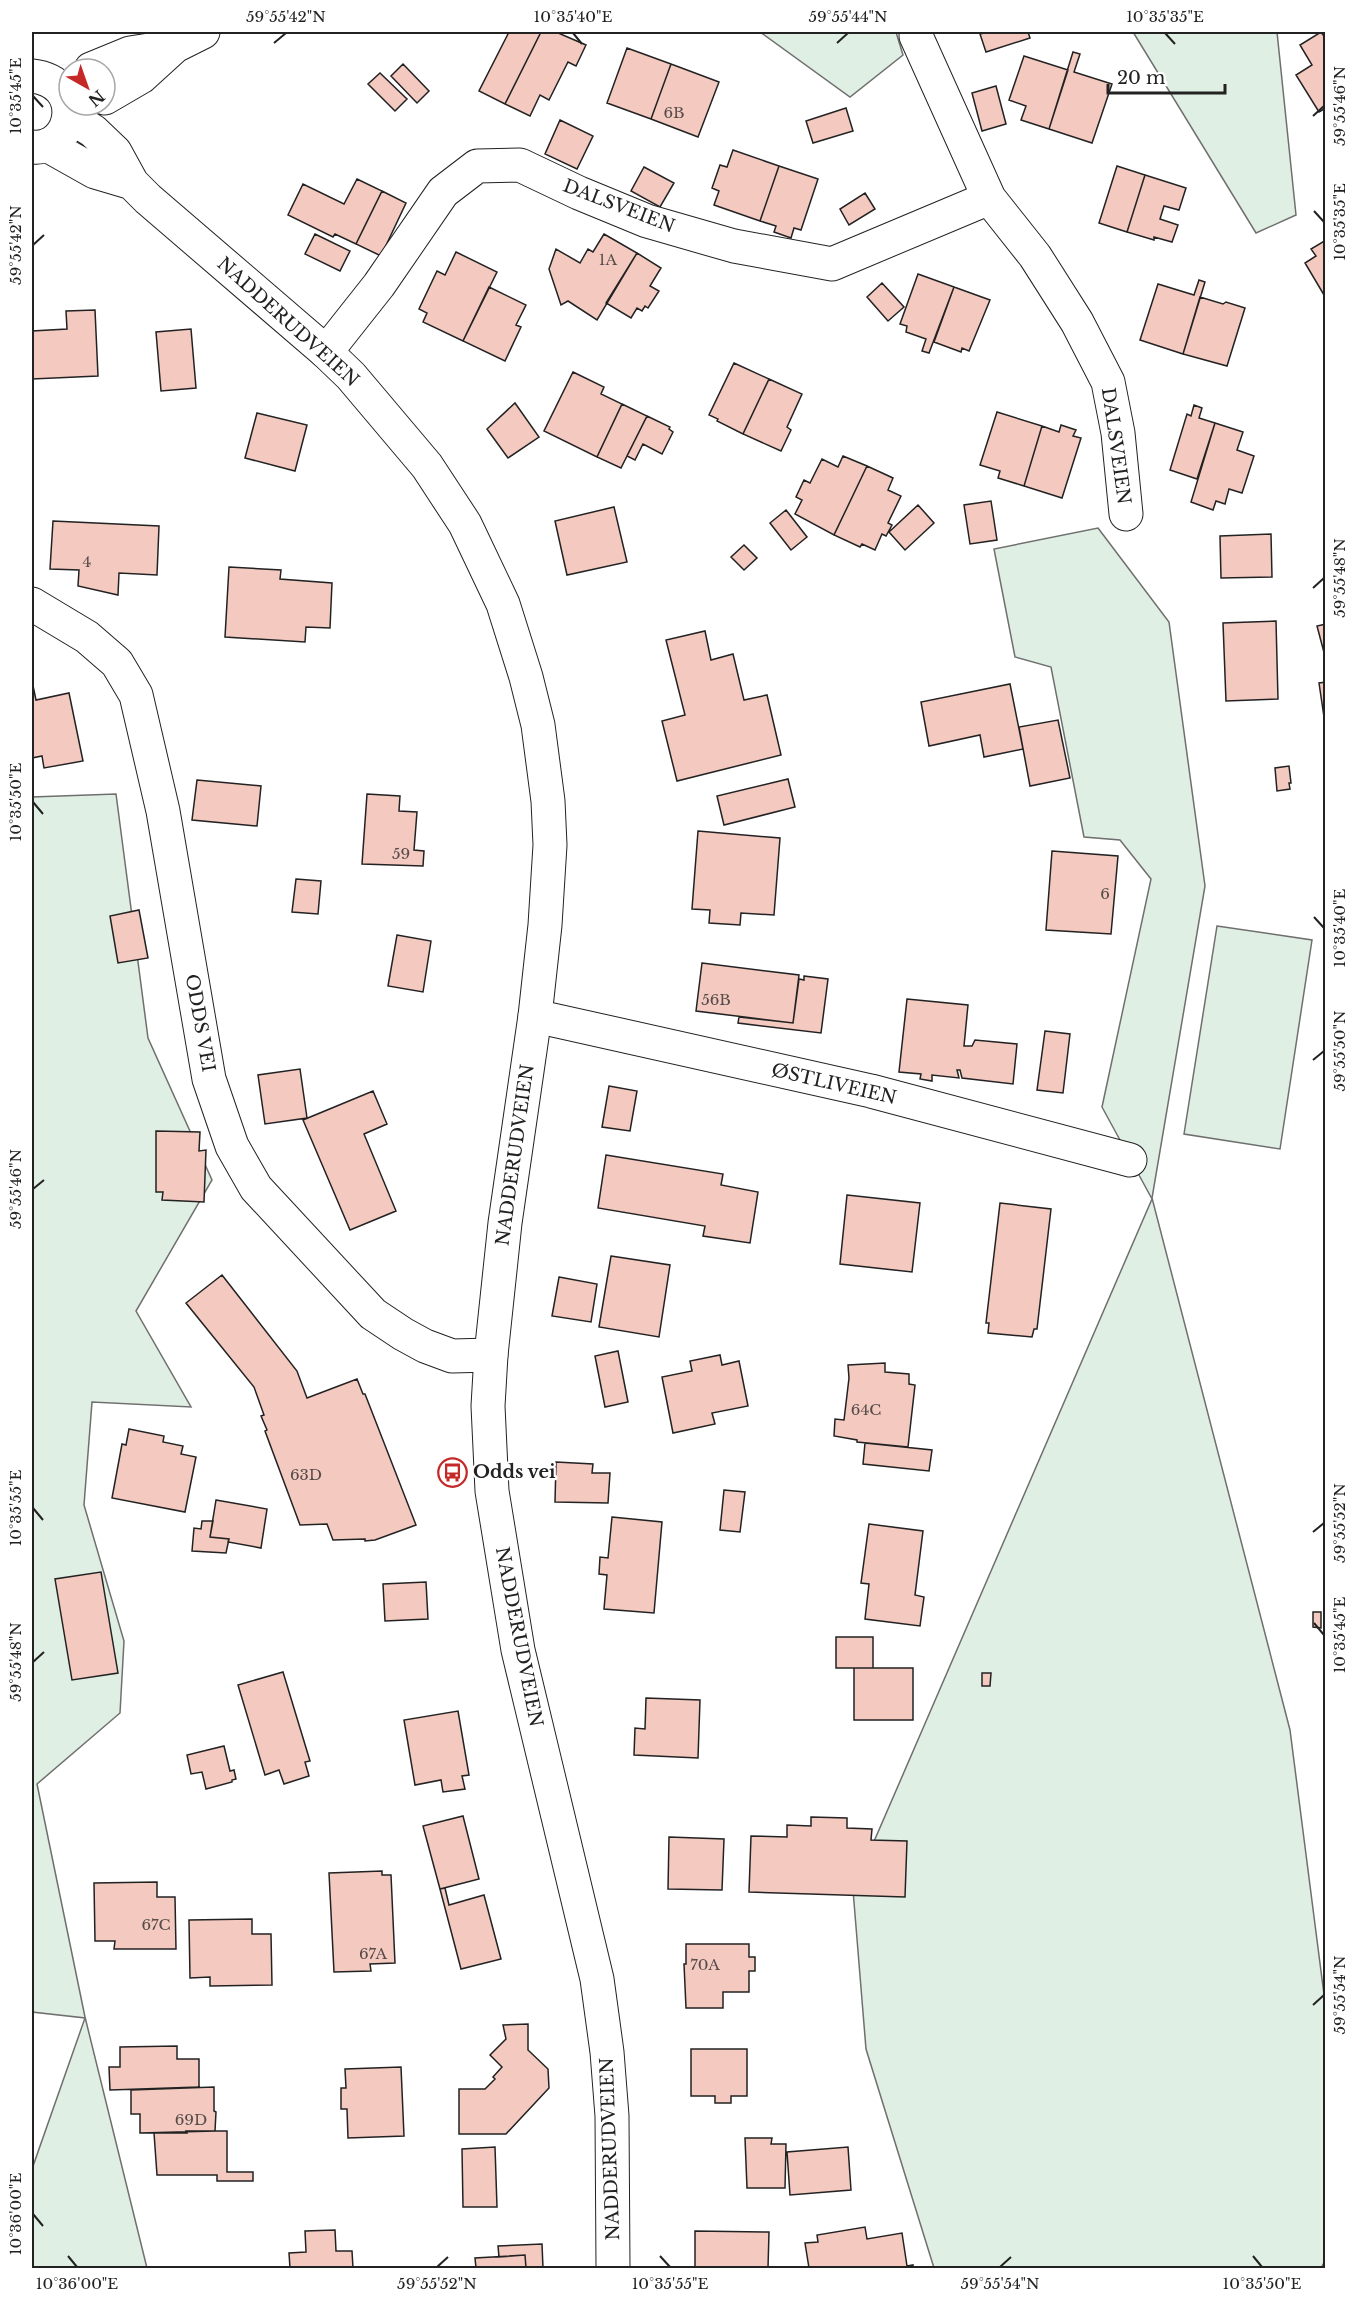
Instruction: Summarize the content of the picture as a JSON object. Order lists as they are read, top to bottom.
{
  "streets": {
    "street": [
      "DALSVEIEN",
      "NADDERUDVEIEN",
      "ODDS VEI",
      "ØSTLIVEIEN"
    ]
  },
  "crossings": [
    ["DALSVEIEN", "NADDERUDVEIEN"],
    ["NADDERUDVEIEN", "ODDS VEI"],
    ["NADDERUDVEIEN", "ØSTLIVEIEN"]
  ],
  "places": {
    "bus stop": ["Odds vei"]
  },
  "house_numbers": [
    "6B",
    "1A",
    "4",
    "59",
    "6",
    "56B",
    "64C",
    "63D",
    "67C",
    "67A",
    "70A",
    "69D"
  ],
  "scale_bar": "20 m",
  "north": "bottom right",
  "coordinates": [
    "59°55'42\"N",
    "10°35'40\"E",
    "59°55'44\"N",
    "10°35'35\"E",
    "10°35'45\"E",
    "59°55'46\"N",
    "59°55'48\"N",
    "10°35'50\"E",
    "59°55'50\"N",
    "10°35'55\"E",
    "59°55'52\"N",
    "59°55'54\"N",
    "10°36'00\"E"
  ]
}
